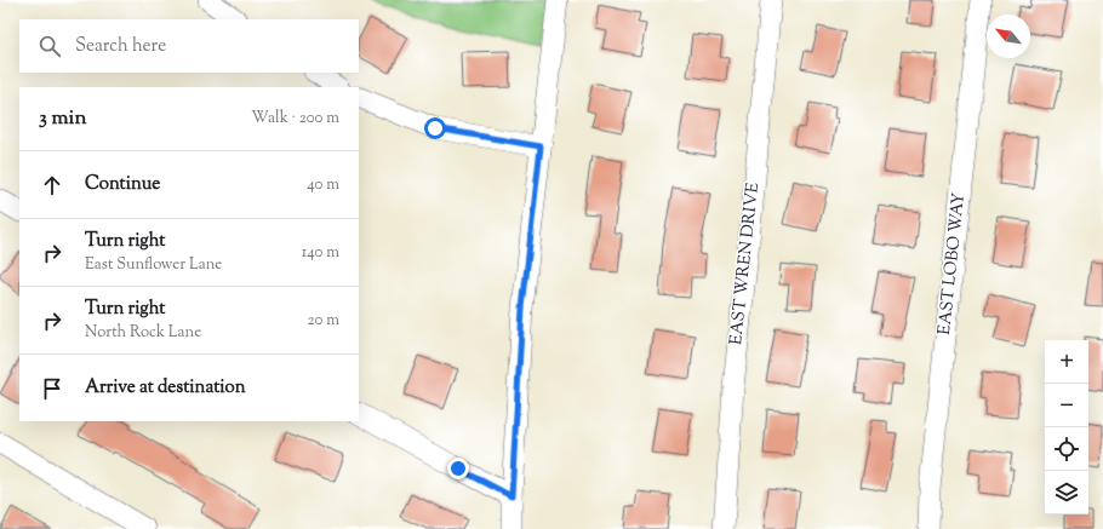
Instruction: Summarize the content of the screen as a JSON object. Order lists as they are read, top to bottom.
{
  "streets": {
    "street": ["EAST WREN DRIVE", "EAST LOBO WAY"]
  },
  "north": "top left",
  "page": {
    "search": "Search here",
    "heading": ["3 min", "Walk · 200 m"],
    "list": [
      ["Continue", "40 m"],
      ["Turn right", "East Sunflower Lane", "140 m"],
      ["Turn right", "North Rock Lane", "20 m"],
      "Arrive at destination"
    ],
    "map_buttons": ["+", "−"]
  }
}
